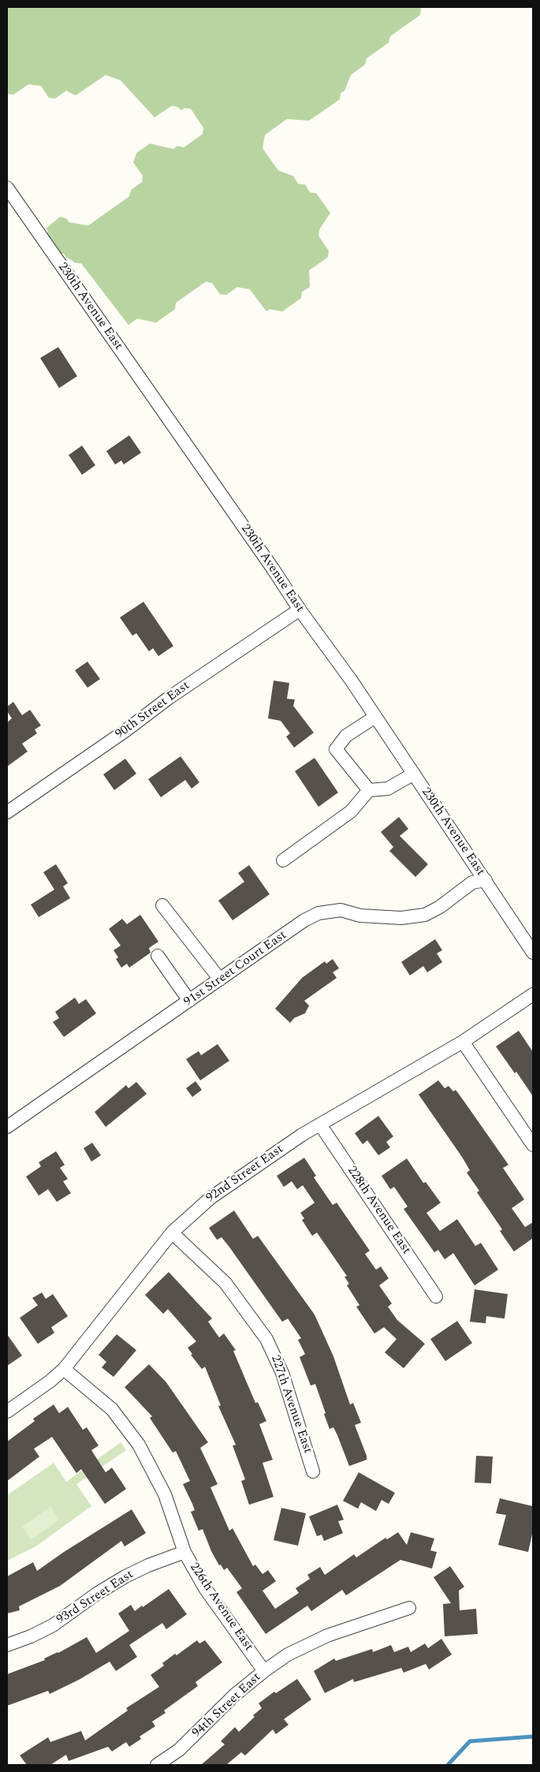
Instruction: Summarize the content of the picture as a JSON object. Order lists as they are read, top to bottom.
{
  "streets": {
    "street": [
      "230th Avenue East",
      "90th Street East",
      "91st Street Court East",
      "92nd Street East",
      "228th Avenue East",
      "227th Avenue East",
      "93rd Street East",
      "226th Avenue East",
      "94th Street East"
    ]
  },
  "crossings": [
    ["230th Avenue East", "90th Street East"],
    ["230th Avenue East", "91st Street Court East"],
    ["92nd Street East", "228th Avenue East"],
    ["92nd Street East", "227th Avenue East"],
    ["92nd Street East", "226th Avenue East"],
    ["93rd Street East", "226th Avenue East"],
    ["226th Avenue East", "94th Street East"]
  ]
}
